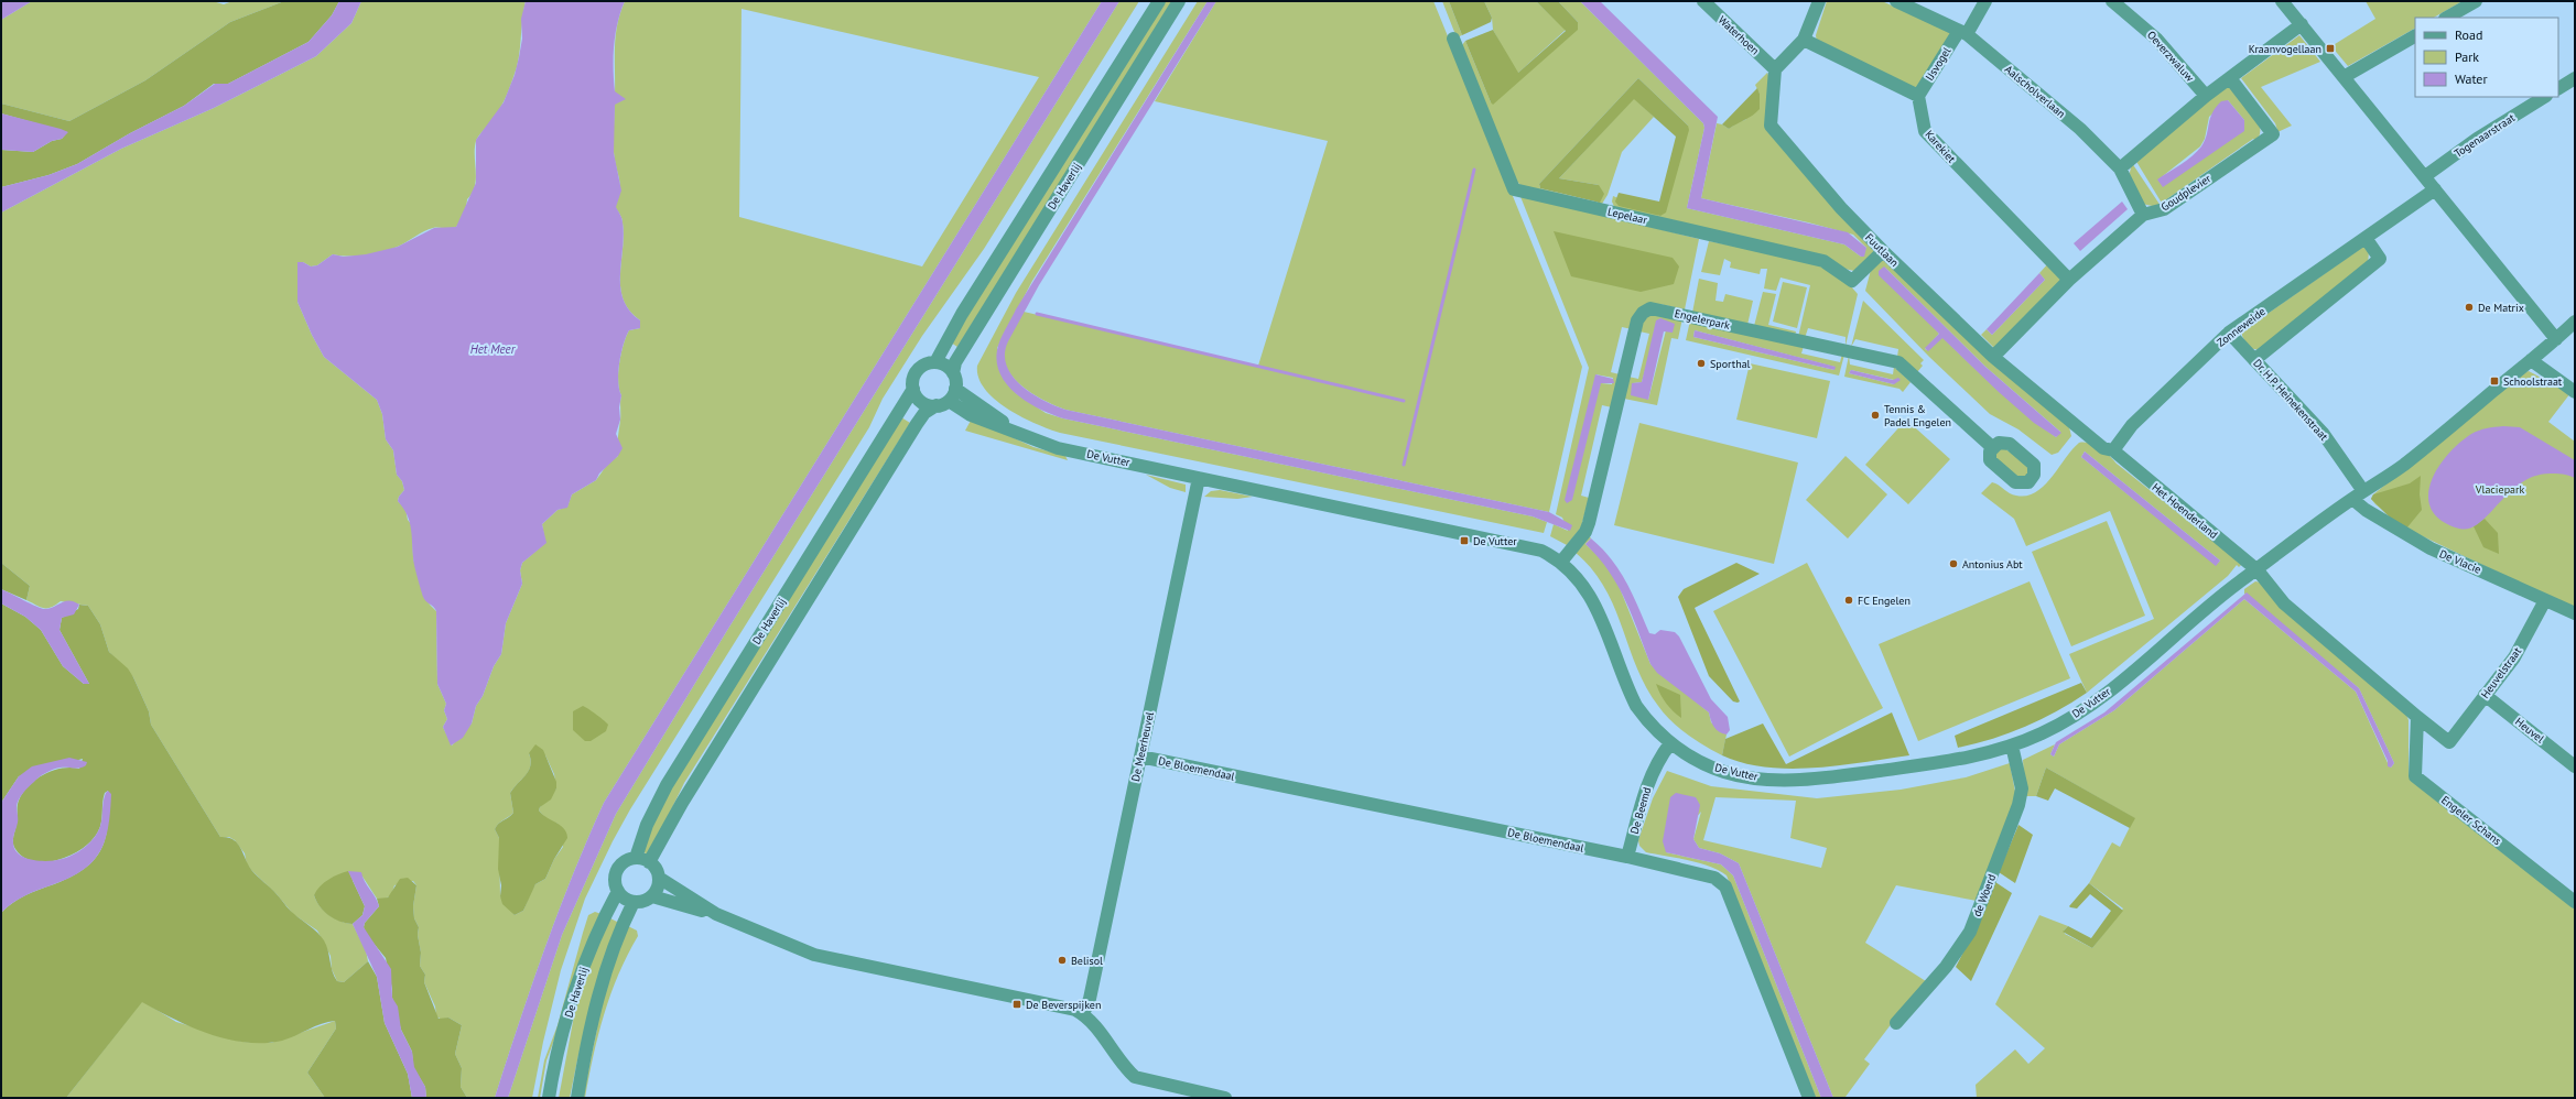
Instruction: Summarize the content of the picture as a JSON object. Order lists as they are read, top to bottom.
{
  "streets": {
    "street": [
      "Waterhoen",
      "Oeverzwaluw",
      "IJsvogel",
      "Aalscholverlaan",
      "Togenaarstraat",
      "Karekiet",
      "De Haverlij",
      "Goudplevier",
      "Lepelaar",
      "Fuutlaan",
      "Engelerpark",
      "Zonneweide",
      "Dr. H.P. Heinekenstraat",
      "De Vutter",
      "Het Hoenderland",
      "De Vlacie",
      "Heuvelstraat",
      "Heuvel",
      "De Meerheuvel",
      "De Bloemendaal",
      "De Beemd",
      "Engeler Schans",
      "de Woerd"
    ]
  },
  "crossings": [
    ["Waterhoen", "Fuutlaan"],
    ["IJsvogel", "Aalscholverlaan"],
    ["IJsvogel", "Karekiet"],
    ["Aalscholverlaan", "Goudplevier"],
    ["Karekiet", "Goudplevier"],
    ["De Haverlij", "De Vutter"],
    ["Goudplevier", "Fuutlaan"],
    ["Lepelaar", "Fuutlaan"],
    ["Fuutlaan", "Zonneweide"],
    ["Fuutlaan", "Het Hoenderland"],
    ["Engelerpark", "De Vutter"],
    ["Zonneweide", "Dr. H.P. Heinekenstraat"],
    ["Zonneweide", "Het Hoenderland"],
    ["Dr. H.P. Heinekenstraat", "De Vlacie"],
    ["De Vutter", "Het Hoenderland"],
    ["De Vutter", "De Meerheuvel"],
    ["De Vutter", "De Beemd"],
    ["De Vutter", "de Woerd"],
    ["De Vlacie", "Heuvelstraat"],
    ["Heuvelstraat", "Heuvel"],
    ["Heuvelstraat", "Engeler Schans"],
    ["De Meerheuvel", "De Bloemendaal"],
    ["De Bloemendaal", "De Beemd"]
  ],
  "water": ["Het Meer"],
  "parks": ["Vlaciepark"],
  "places": {
    "transit": [
      "Kraanvogellaan",
      "Schoolstraat",
      "De Vutter",
      "De Beverspijken"
    ],
    "other": [
      "De Matrix",
      "Sporthal",
      "Tennis & Padel Engelen",
      "Antonius Abt",
      "FC Engelen",
      "Belisol"
    ]
  },
  "legend": ["Road", "Park", "Water"]
}
